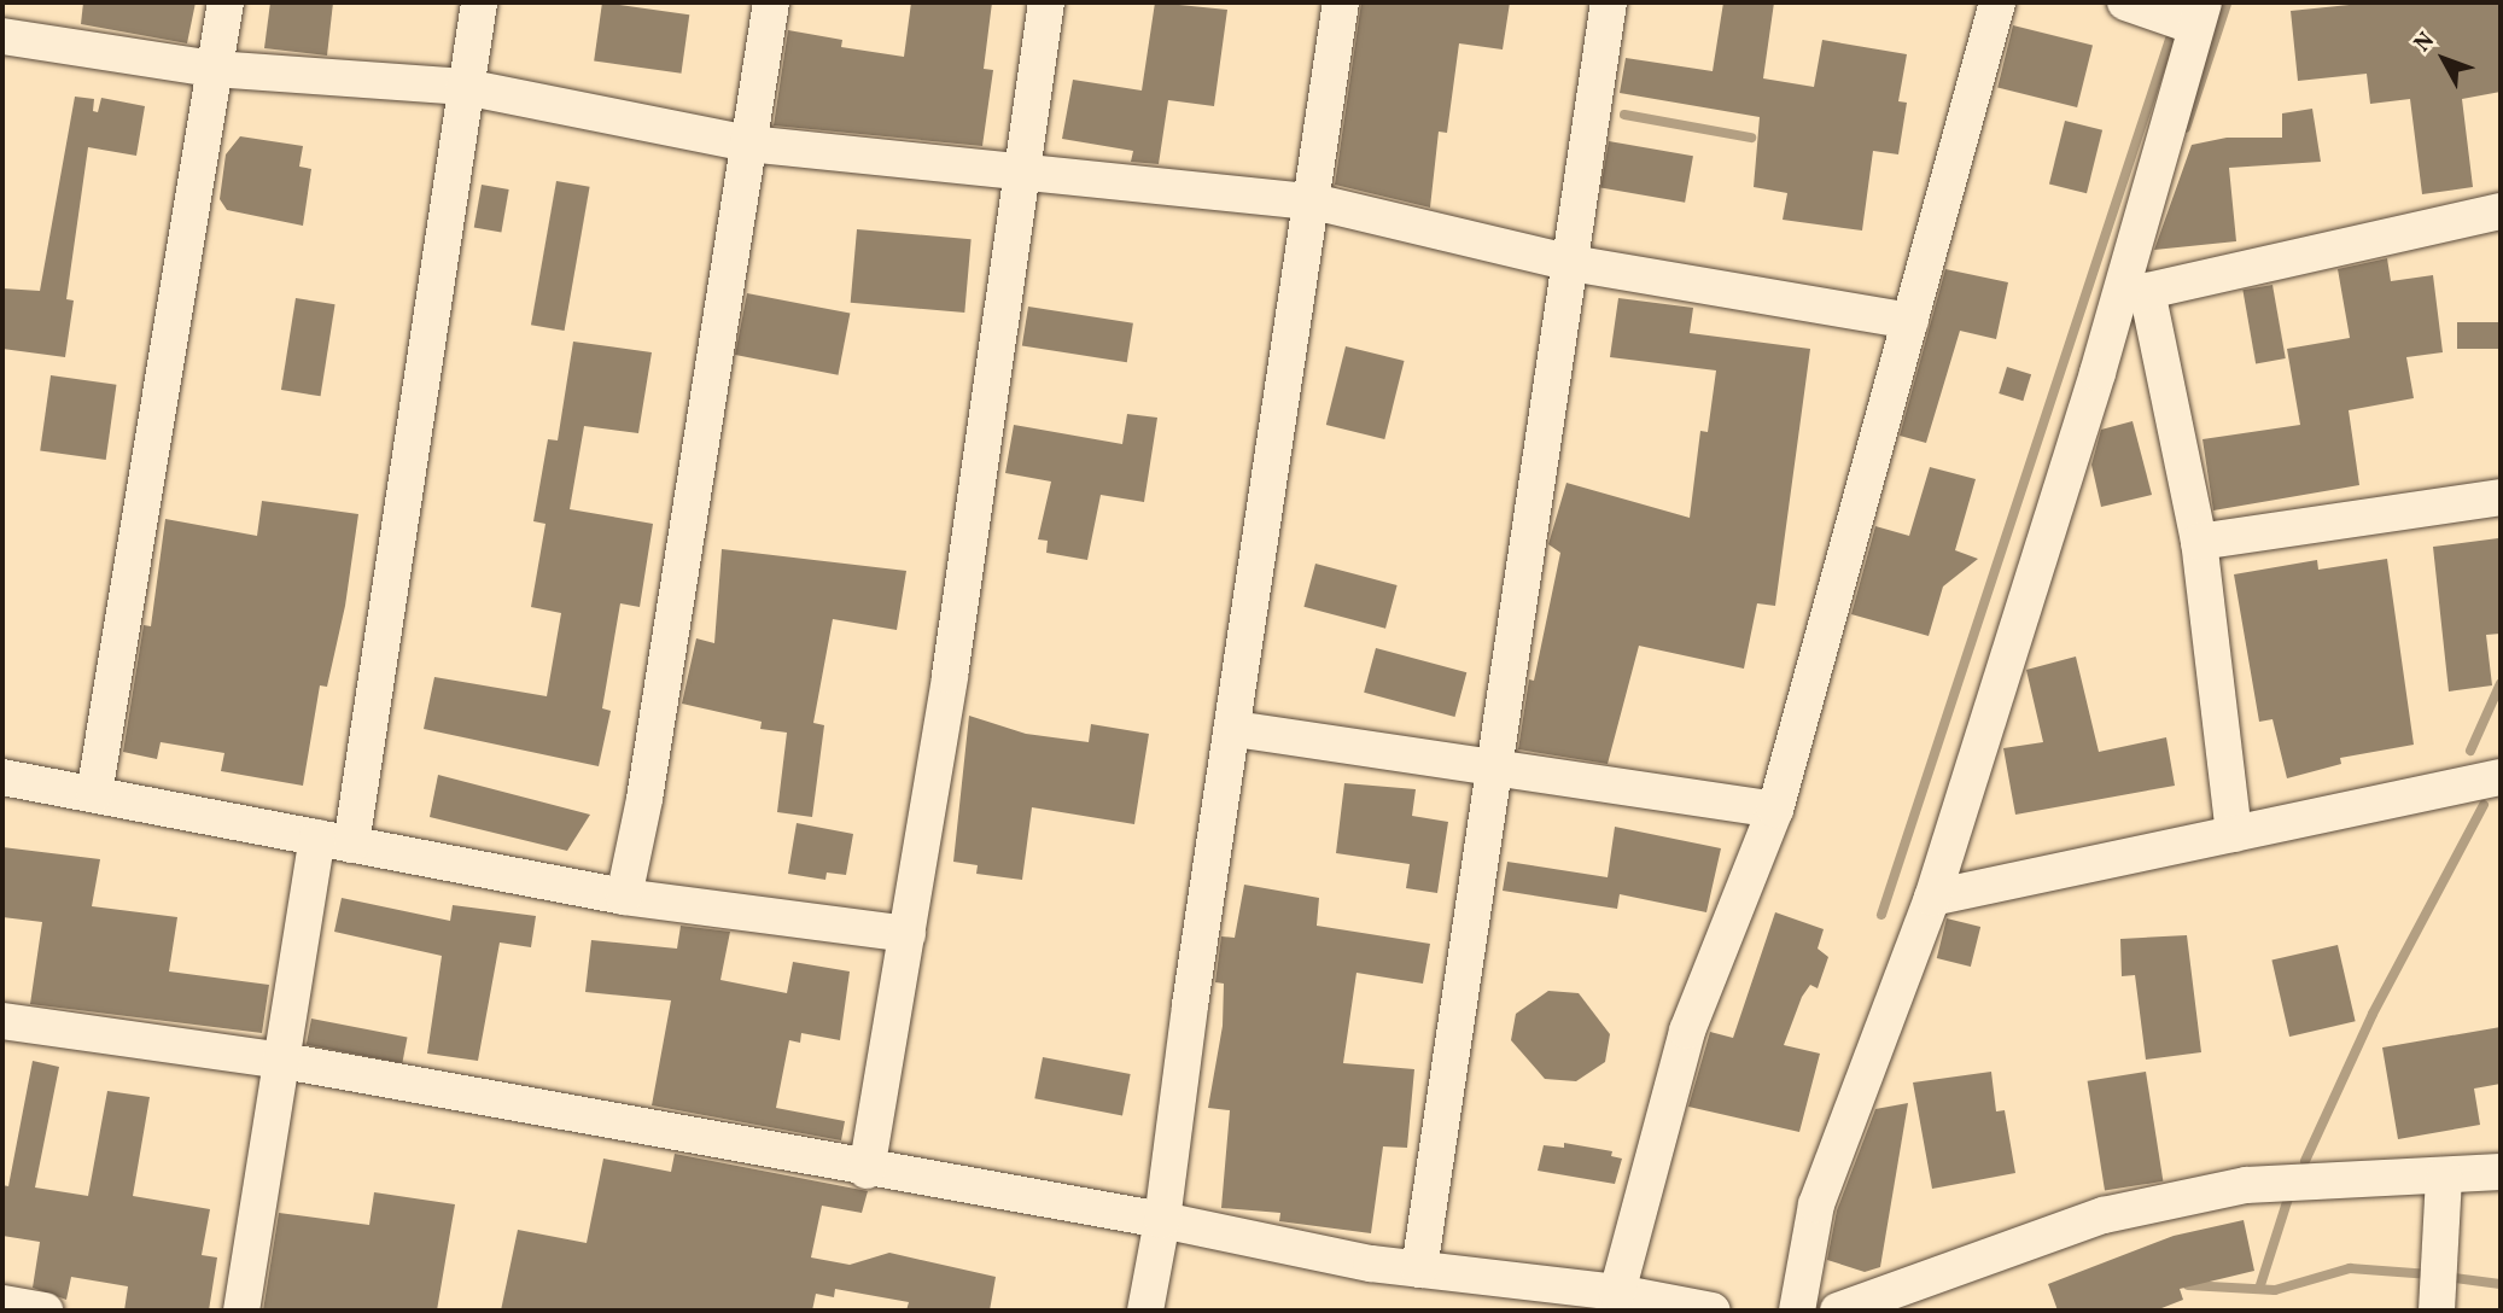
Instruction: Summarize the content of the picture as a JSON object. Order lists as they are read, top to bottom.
{
  "north": "top left"
}
